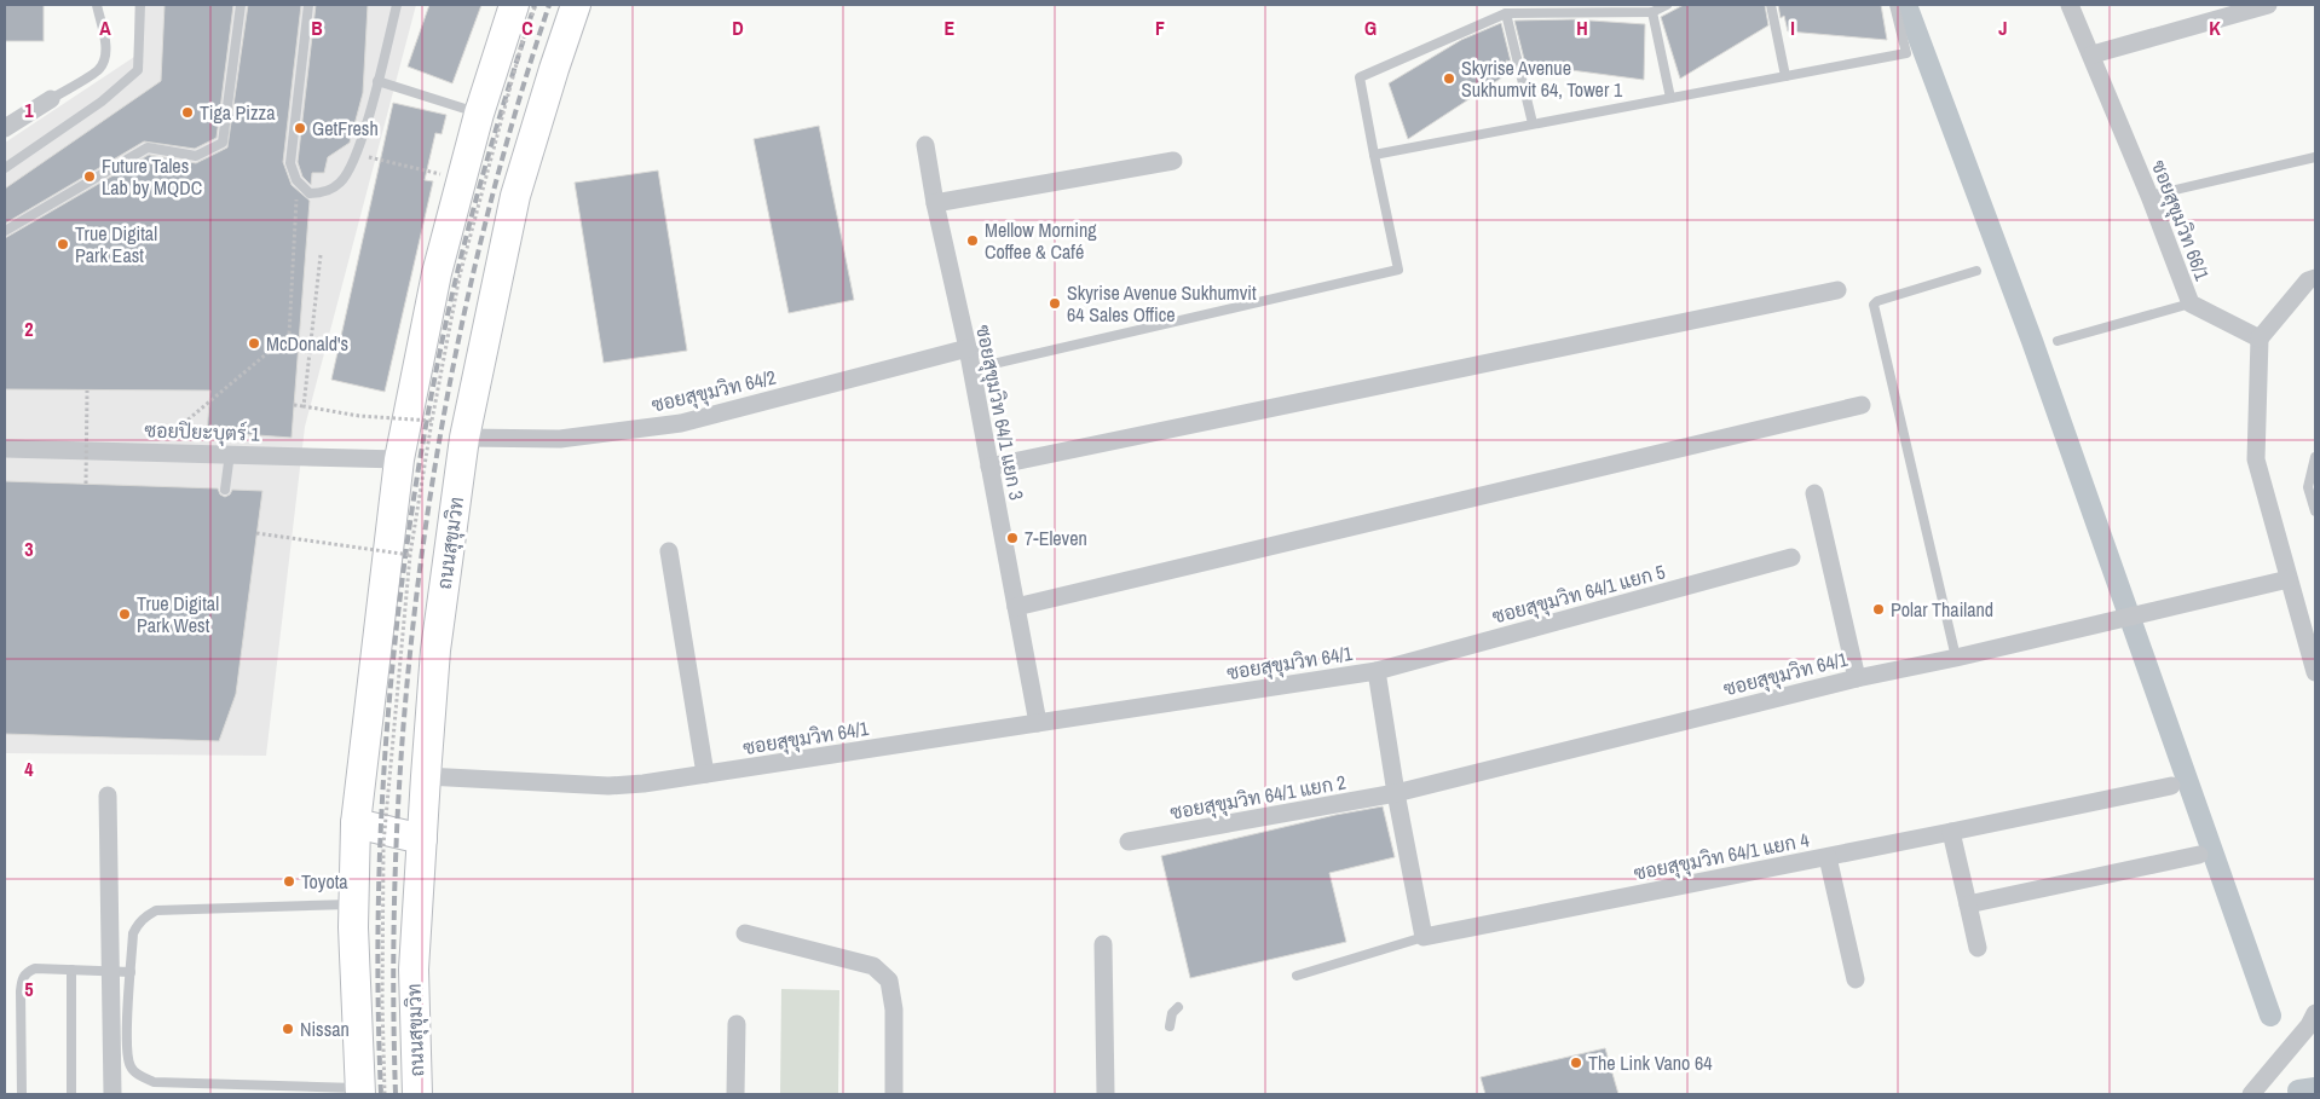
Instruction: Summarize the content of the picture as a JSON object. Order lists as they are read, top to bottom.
{
  "streets": {
    "main road": ["ถนนสุขุมวิท"],
    "street": [
      "ซอยสุขุมวิท 66/1",
      "ซอยสุขุมวิท 64/2",
      "ซอยสุขุมวิท 64/1 แยก 3",
      "ซอยปิยะบุตร์ 1",
      "ซอยสุขุมวิท 64/1 แยก 5",
      "ซอยสุขุมวิท 64/1",
      "ซอยสุขุมวิท 64/1 แยก 2",
      "ซอยสุขุมวิท 64/1 แยก 4"
    ]
  },
  "crossings": [
    ["ซอยสุขุมวิท 64/2", "ซอยสุขุมวิท 64/1 แยก 3"],
    ["ซอยสุขุมวิท 64/2", "ถนนสุขุมวิท"],
    ["ซอยสุขุมวิท 64/1 แยก 3", "ซอยสุขุมวิท 64/1"],
    ["ถนนสุขุมวิท", "ซอยสุขุมวิท 64/1"],
    ["ซอยสุขุมวิท 64/1 แยก 5", "ซอยสุขุมวิท 64/1"],
    ["ซอยสุขุมวิท 64/1", "ซอยสุขุมวิท 64/1 แยก 2"]
  ],
  "places": [
    "Skyrise Avenue Sukhumvit 64, Tower 1",
    "Tiga Pizza",
    "GetFresh",
    "Future Tales Lab by MQDC",
    "Mellow Morning Coffee & Café",
    "True Digital Park East",
    "Skyrise Avenue Sukhumvit 64 Sales Office",
    "McDonald's",
    "7-Eleven",
    "Polar Thailand",
    "True Digital Park West",
    "Toyota",
    "Nissan",
    "The Link Vano 64"
  ],
  "grid": {
    "columns": [
      "A",
      "B",
      "C",
      "D",
      "E",
      "F",
      "G",
      "H",
      "I",
      "J",
      "K"
    ],
    "rows": [
      "1",
      "2",
      "3",
      "4",
      "5"
    ]
  }
}
